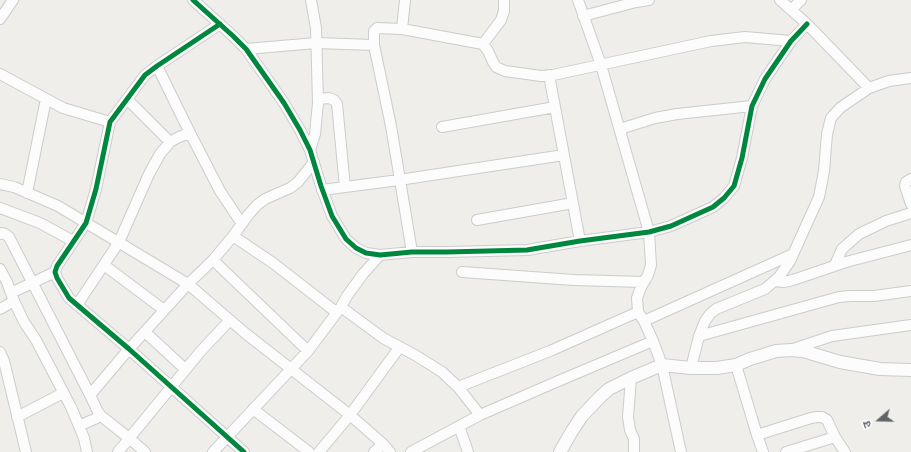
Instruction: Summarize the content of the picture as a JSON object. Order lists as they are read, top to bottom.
{
  "north": "left"
}
